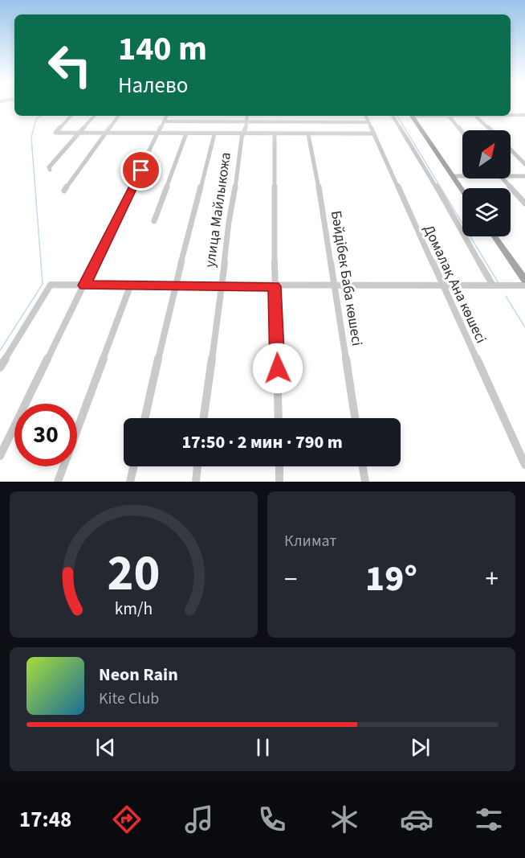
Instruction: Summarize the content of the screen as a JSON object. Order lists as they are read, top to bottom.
{
  "streets": {
    "street": ["улица Майлыкожа", "Бәйдібек Баба көшесі", "Домалақ Ана көшесі"]
  },
  "north": "top right",
  "page": {
    "turn": ["140 m", "Налево"],
    "limit": "30",
    "trip": "17:50 · 2 мин · 790 m",
    "tile": "Климат",
    "heat": ["−", "19°", "+"],
    "song": ["Neon Rain", "Kite Club"],
    "tabs": "17:48",
    "gauge": ["20", "km/h"]
  }
}
